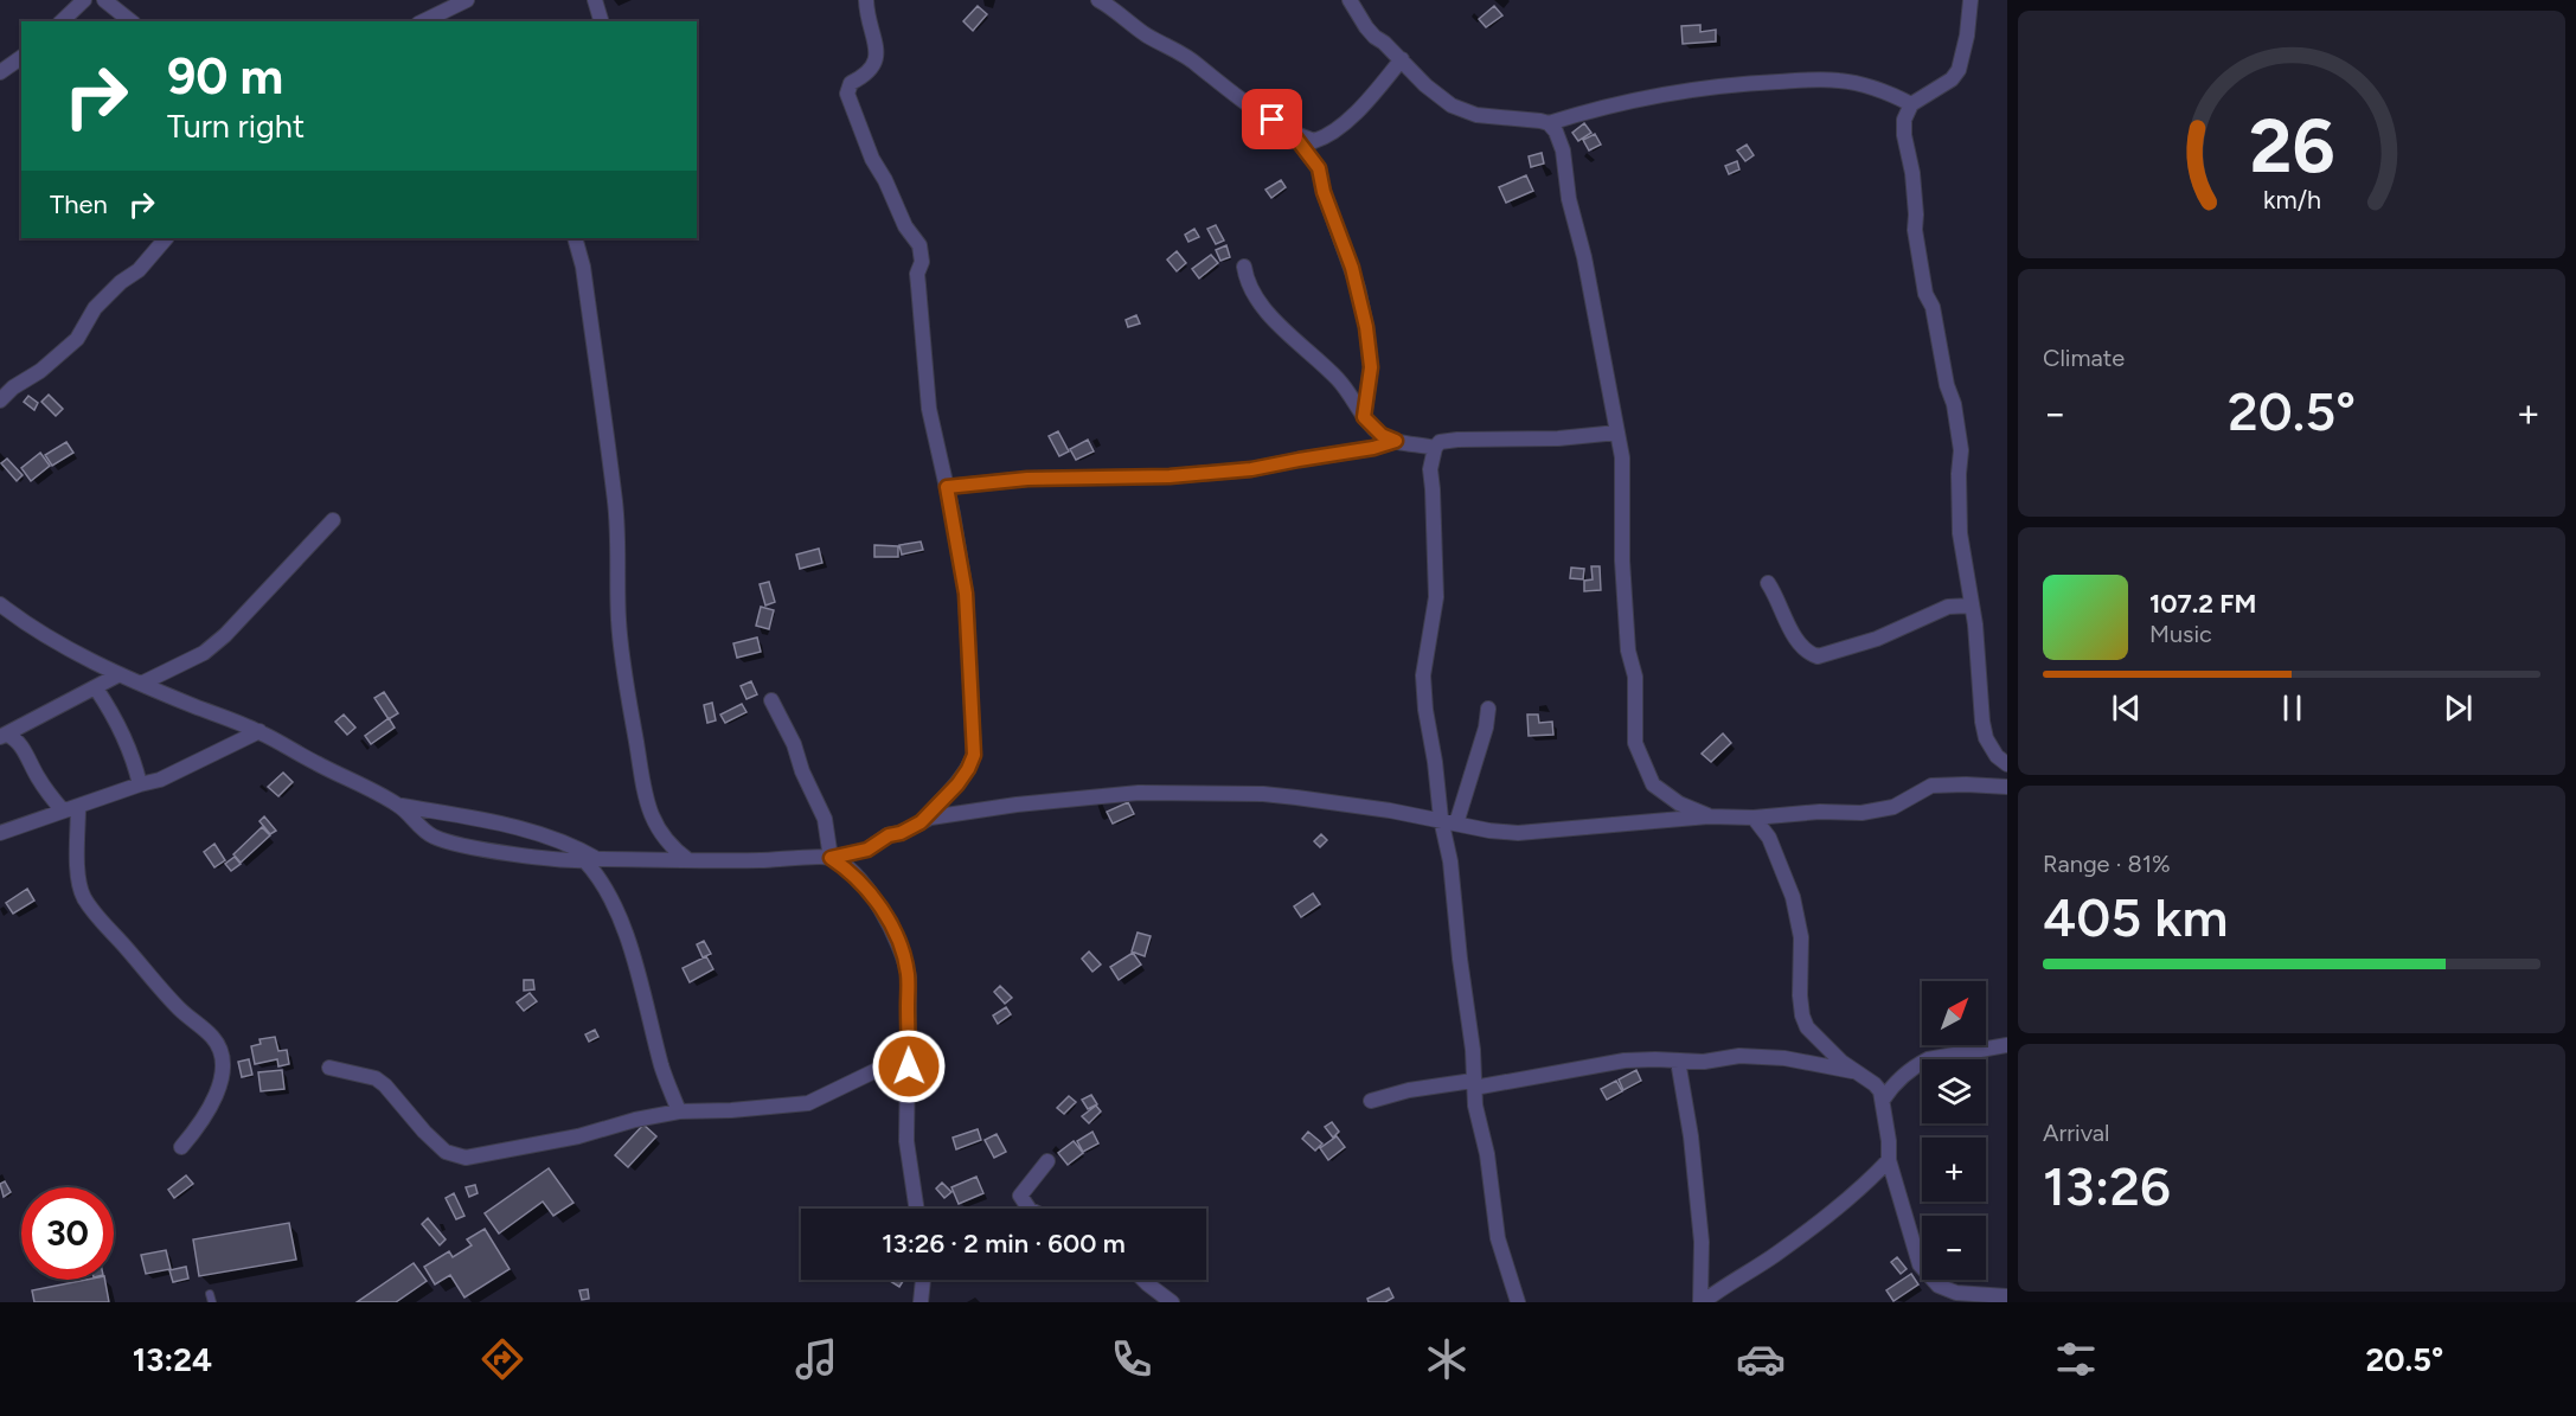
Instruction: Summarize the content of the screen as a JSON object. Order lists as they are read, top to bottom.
{
  "north": "top right",
  "page": {
    "turn": ["90 m", "Turn right"],
    "then": "Then",
    "tile": [
      "Climate",
      ["Range · 81%", "405 km"],
      ["Arrival", "13:26"]
    ],
    "heat": ["−", "20.5°", "+"],
    "song": ["107.2 FM", "Music"],
    "map_buttons": ["+", "−"],
    "limit": "30",
    "trip": "13:26 · 2 min · 600 m",
    "tabs": ["13:24", "20.5°"],
    "gauge": ["26", "km/h"]
  }
}
